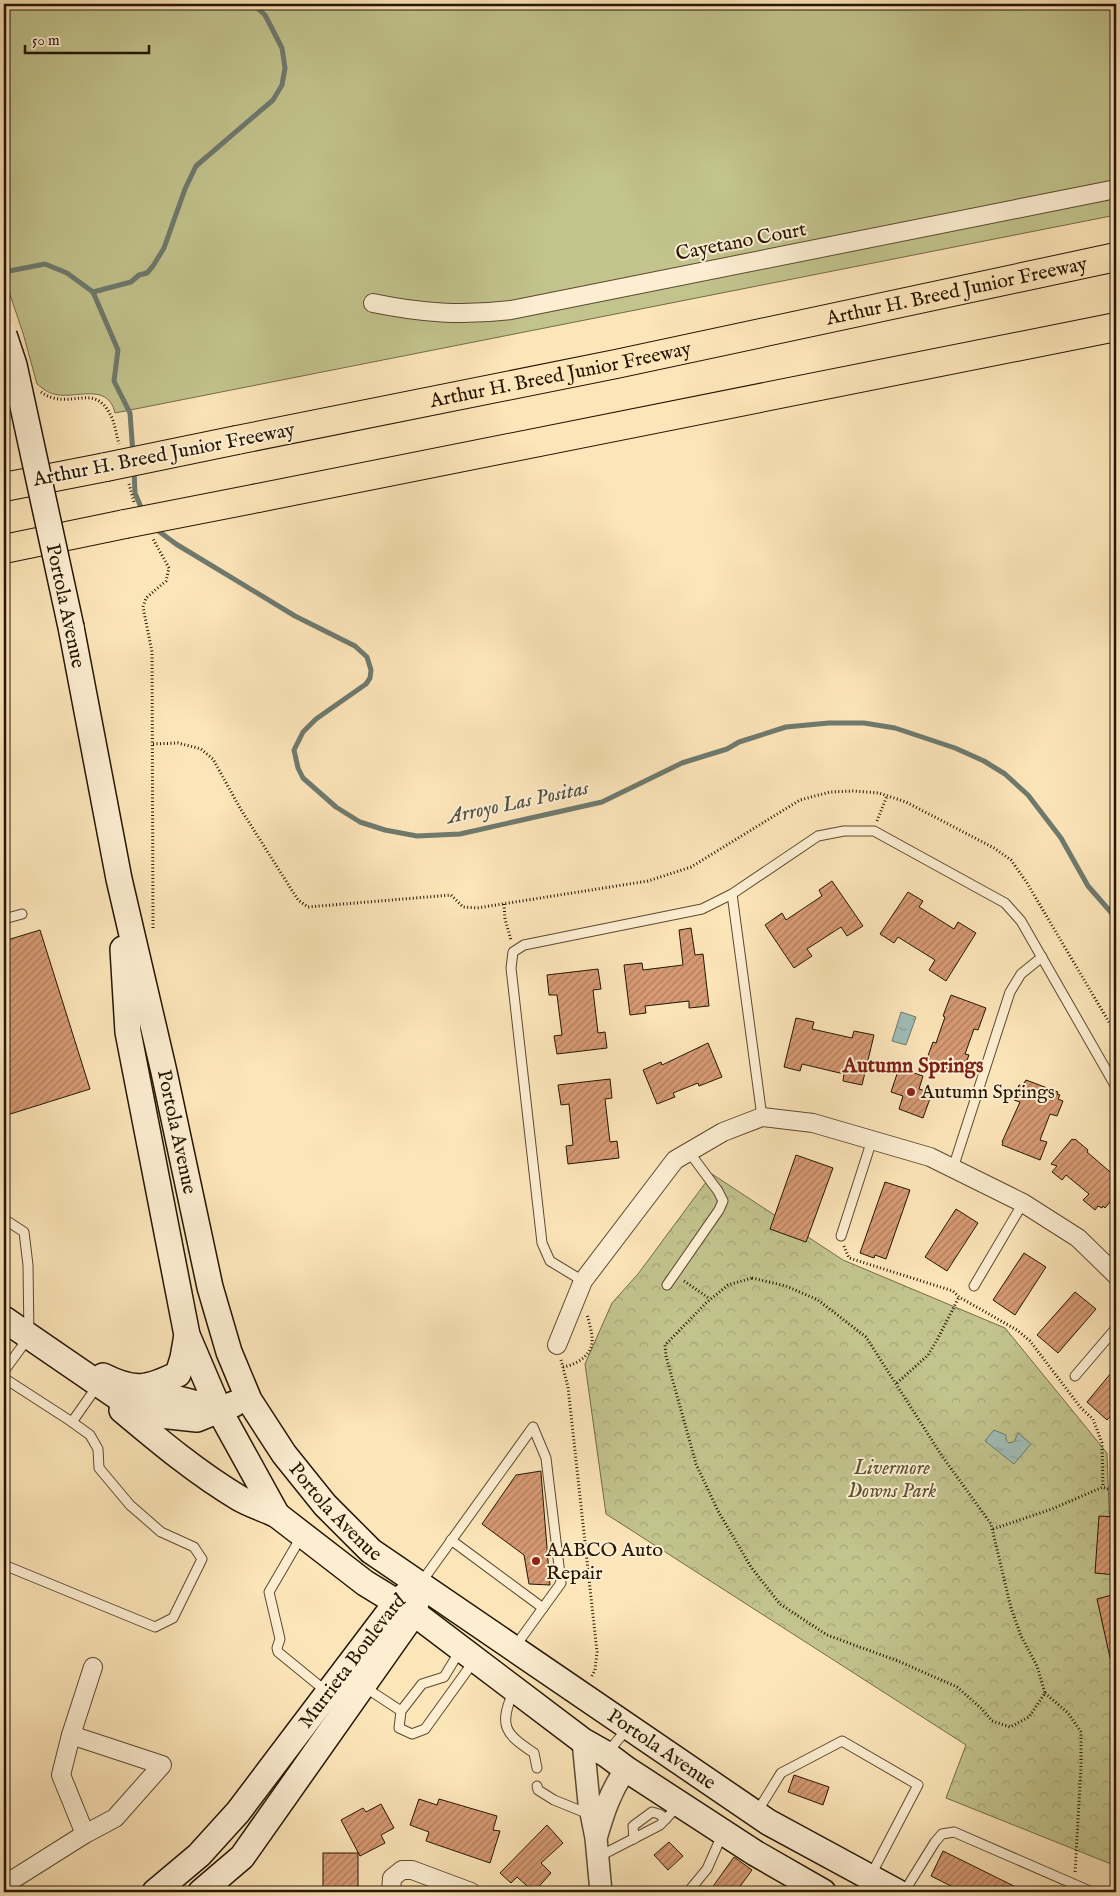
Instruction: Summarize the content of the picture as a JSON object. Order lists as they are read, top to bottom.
{
  "streets": {
    "highway": ["Arthur H. Breed Junior Freeway"],
    "main road": ["Portola Avenue", "Murrieta Boulevard"],
    "street": ["Cayetano Court"]
  },
  "crossings": [
    ["Portola Avenue", "Murrieta Boulevard"]
  ],
  "districts": ["Autumn Springs"],
  "water": ["Arroyo Las Positas"],
  "parks": ["Livermore Downs Park"],
  "places": ["Autumn Springs", "AABCO Auto Repair"],
  "scale_bar": "50 m"
}
